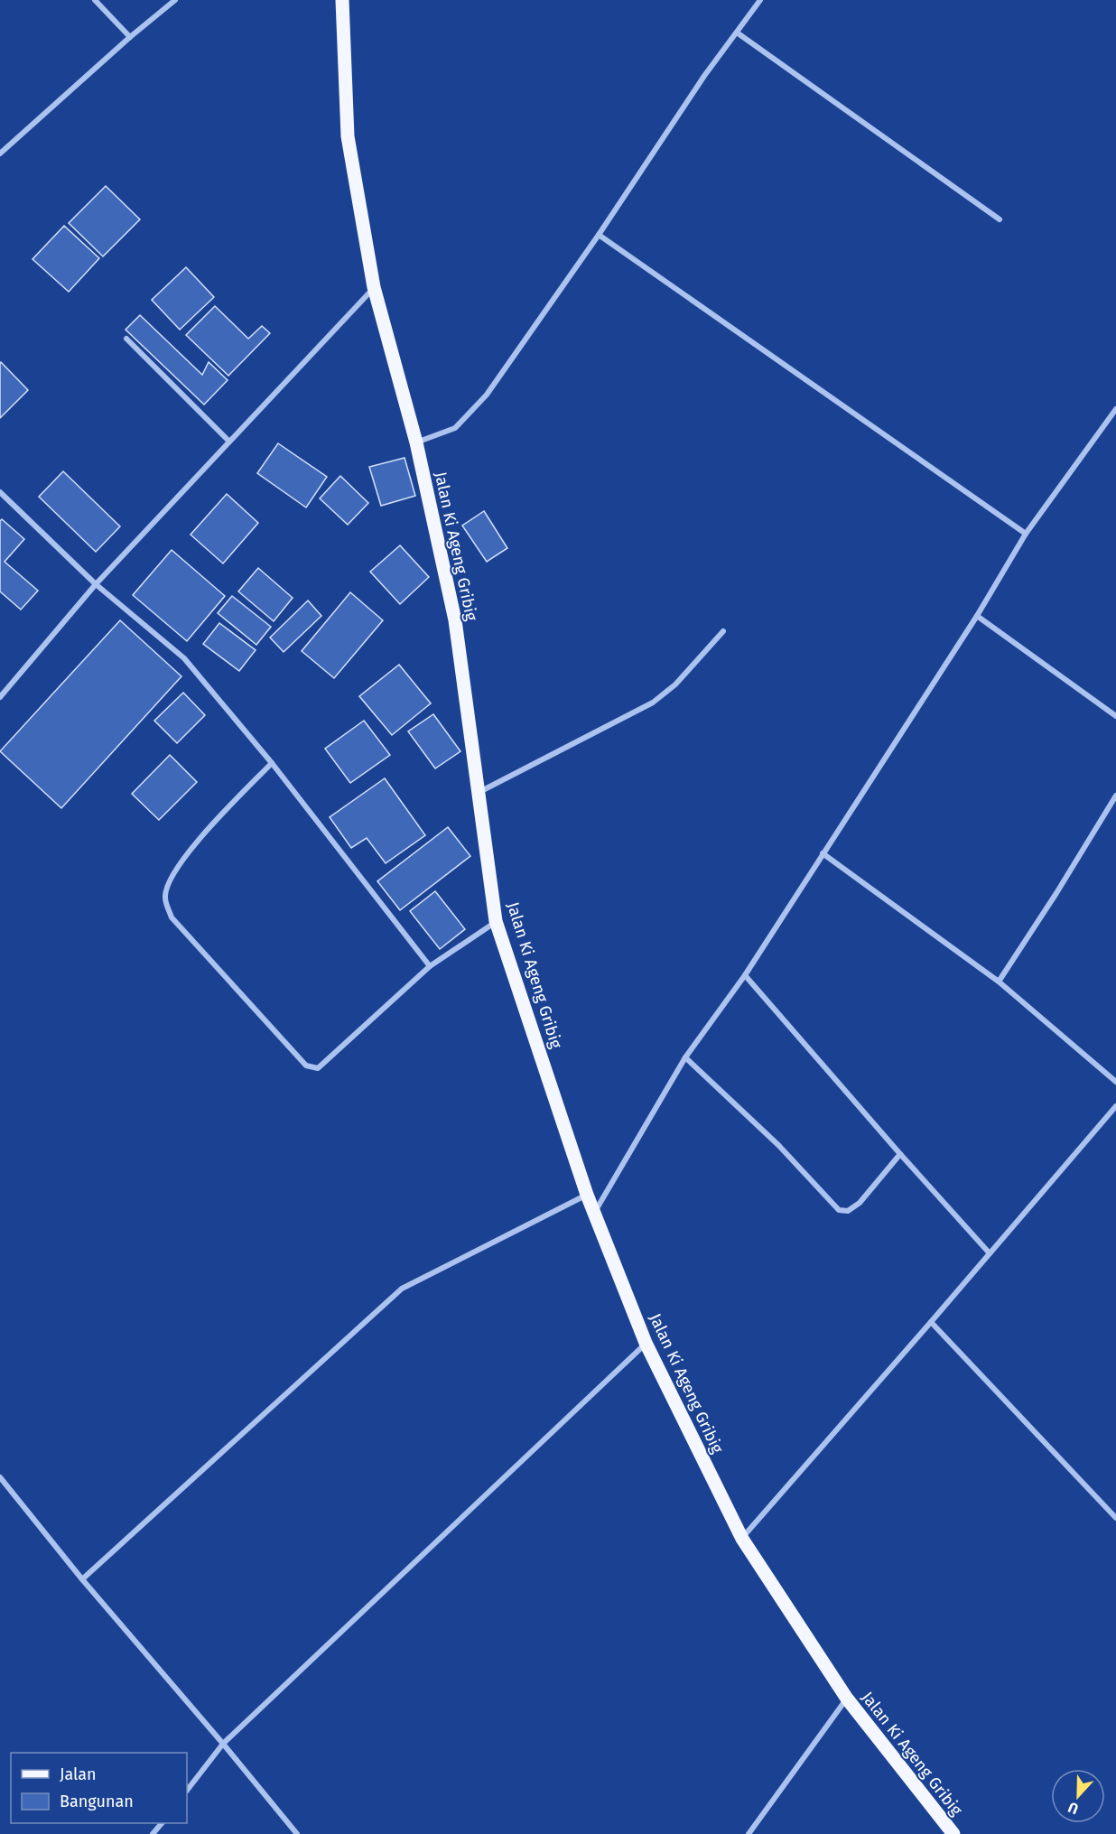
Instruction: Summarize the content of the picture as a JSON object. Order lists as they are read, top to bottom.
{
  "streets": {
    "main road": ["Jalan Ki Ageng Gribig"]
  },
  "legend": ["Jalan", "Bangunan"],
  "north": "bottom"
}
